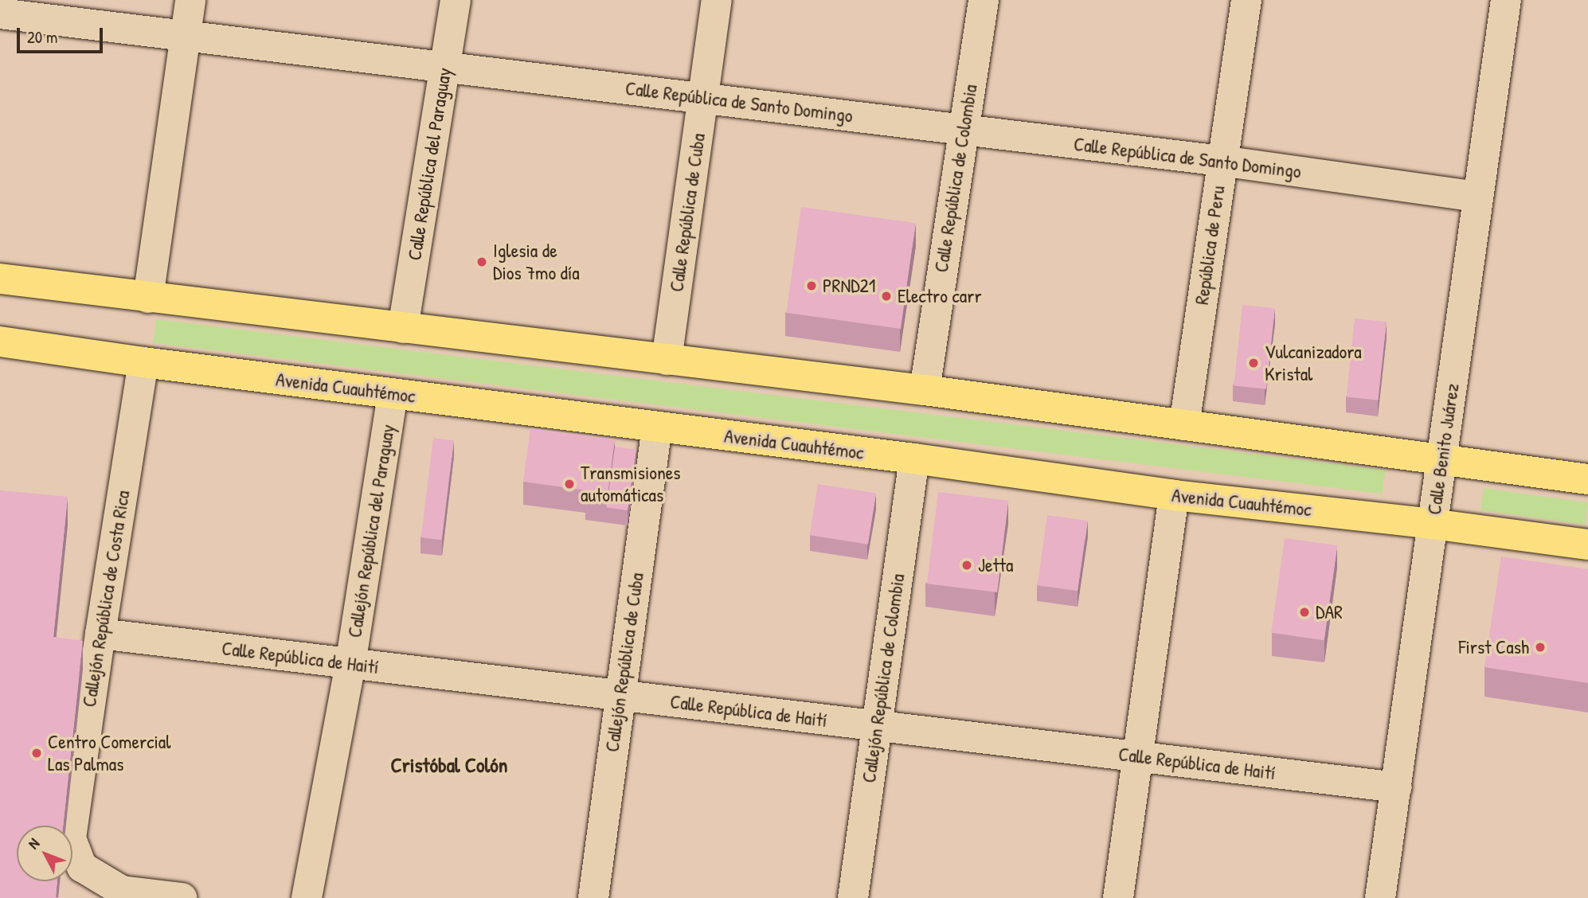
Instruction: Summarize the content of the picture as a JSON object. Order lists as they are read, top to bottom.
{
  "streets": {
    "main road": ["Avenida Cuauhtémoc"],
    "street": [
      "Calle República de Santo Domingo",
      "Calle República del Paraguay",
      "Calle República de Colombia",
      "Calle República de Cuba",
      "República de Peru",
      "Calle Benito Juárez",
      "Callejón República del Paraguay",
      "Callejón República de Costa Rica",
      "Calle República de Haití",
      "Callejón República de Cuba",
      "Callejón República de Colombia"
    ]
  },
  "crossings": [
    ["Calle República de Santo Domingo", "Calle República del Paraguay"],
    ["Calle República de Santo Domingo", "Calle República de Colombia"],
    ["Calle República de Santo Domingo", "Calle República de Cuba"],
    ["Calle República de Santo Domingo", "República de Peru"],
    ["Calle República de Santo Domingo", "Calle Benito Juárez"],
    ["Avenida Cuauhtémoc", "Calle Benito Juárez"],
    ["Avenida Cuauhtémoc", "Callejón República del Paraguay"],
    ["Avenida Cuauhtémoc", "Callejón República de Costa Rica"],
    ["Avenida Cuauhtémoc", "Callejón República de Cuba"],
    ["Avenida Cuauhtémoc", "Callejón República de Colombia"],
    ["Calle Benito Juárez", "Calle República de Haití"],
    ["Callejón República del Paraguay", "Calle República de Haití"],
    ["Callejón República de Costa Rica", "Calle República de Haití"],
    ["Calle República de Haití", "Callejón República de Cuba"],
    ["Calle República de Haití", "Callejón República de Colombia"]
  ],
  "districts": ["Cristóbal Colón"],
  "places": [
    "Iglesia de Dios 7mo día",
    "PRND21",
    "Electro carr",
    "Vulcanizadora Kristal",
    "Transmisiones automáticas",
    "Jetta",
    "DAR",
    "First Cash",
    "Centro Comercial Las Palmas"
  ],
  "scale_bar": "20 m",
  "north": "top left"
}
